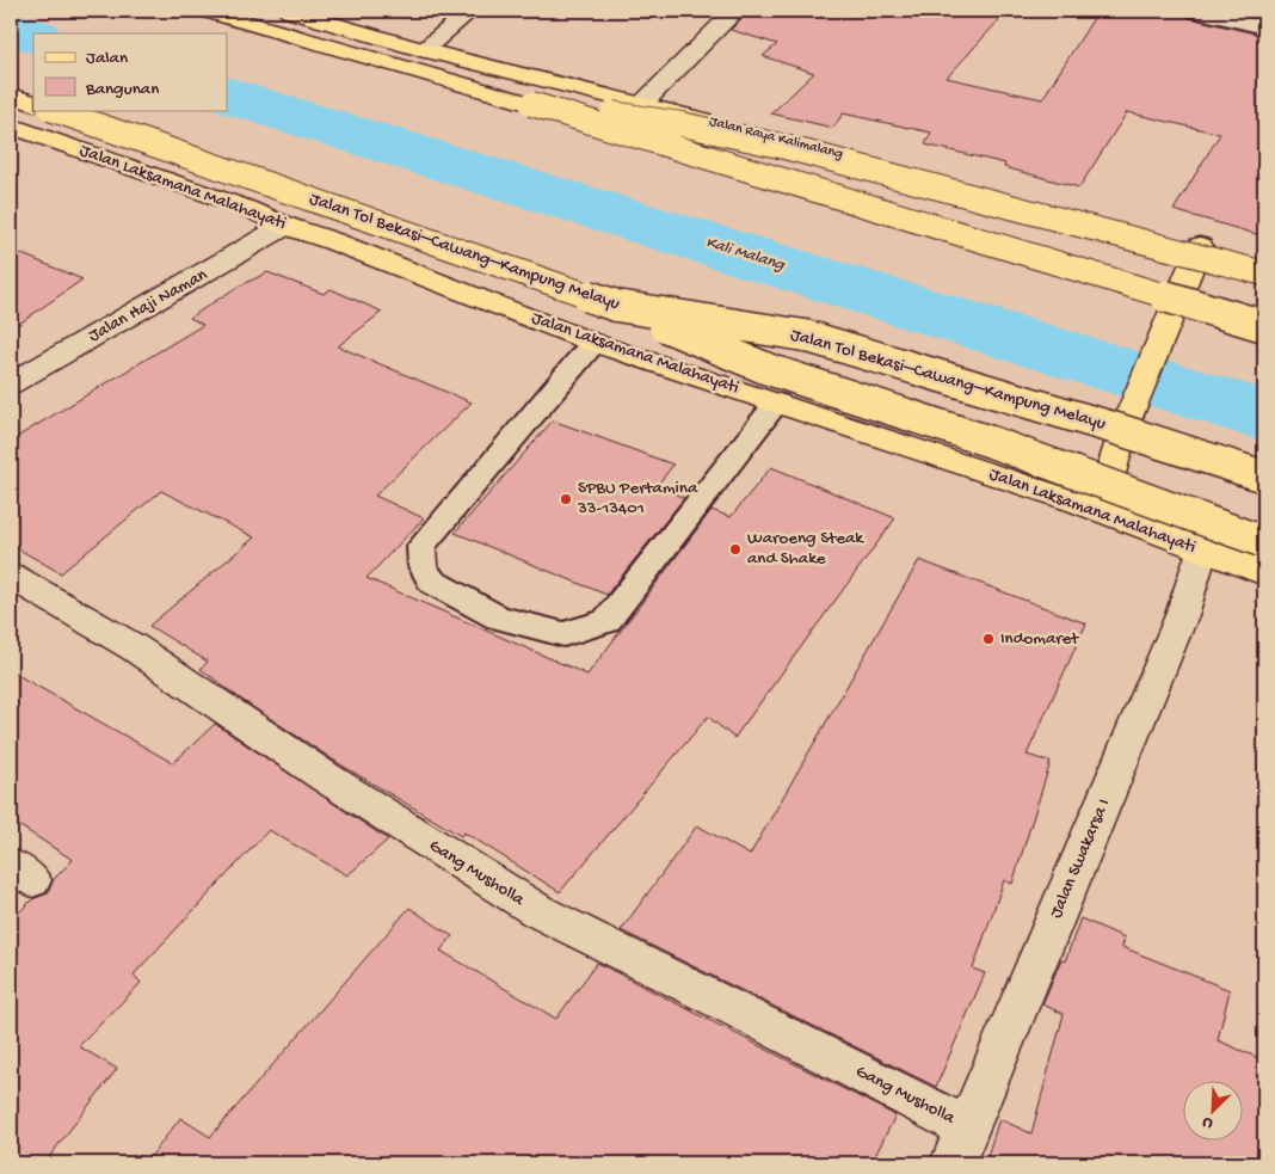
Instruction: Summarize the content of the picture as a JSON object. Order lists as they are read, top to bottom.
{
  "streets": {
    "main road": ["Jalan Raya Kalimalang", "Jalan Laksamana Malahayati", "Jalan Tol Bekasi–Cawang–Kampung Melayu"],
    "street": ["Jalan Haji Naman", "Jalan Swakarsa I", "Gang Musholla"]
  },
  "crossings": [
    ["Jalan Laksamana Malahayati", "Jalan Haji Naman"],
    ["Jalan Laksamana Malahayati", "Jalan Swakarsa I"],
    ["Jalan Swakarsa I", "Gang Musholla"]
  ],
  "water": ["Kali Malang"],
  "places": ["SPBU Pertamina 33-13401", "Waroeng Steak and Shake", "Indomaret"],
  "legend": ["Jalan", "Bangunan"],
  "north": "bottom left"
}
